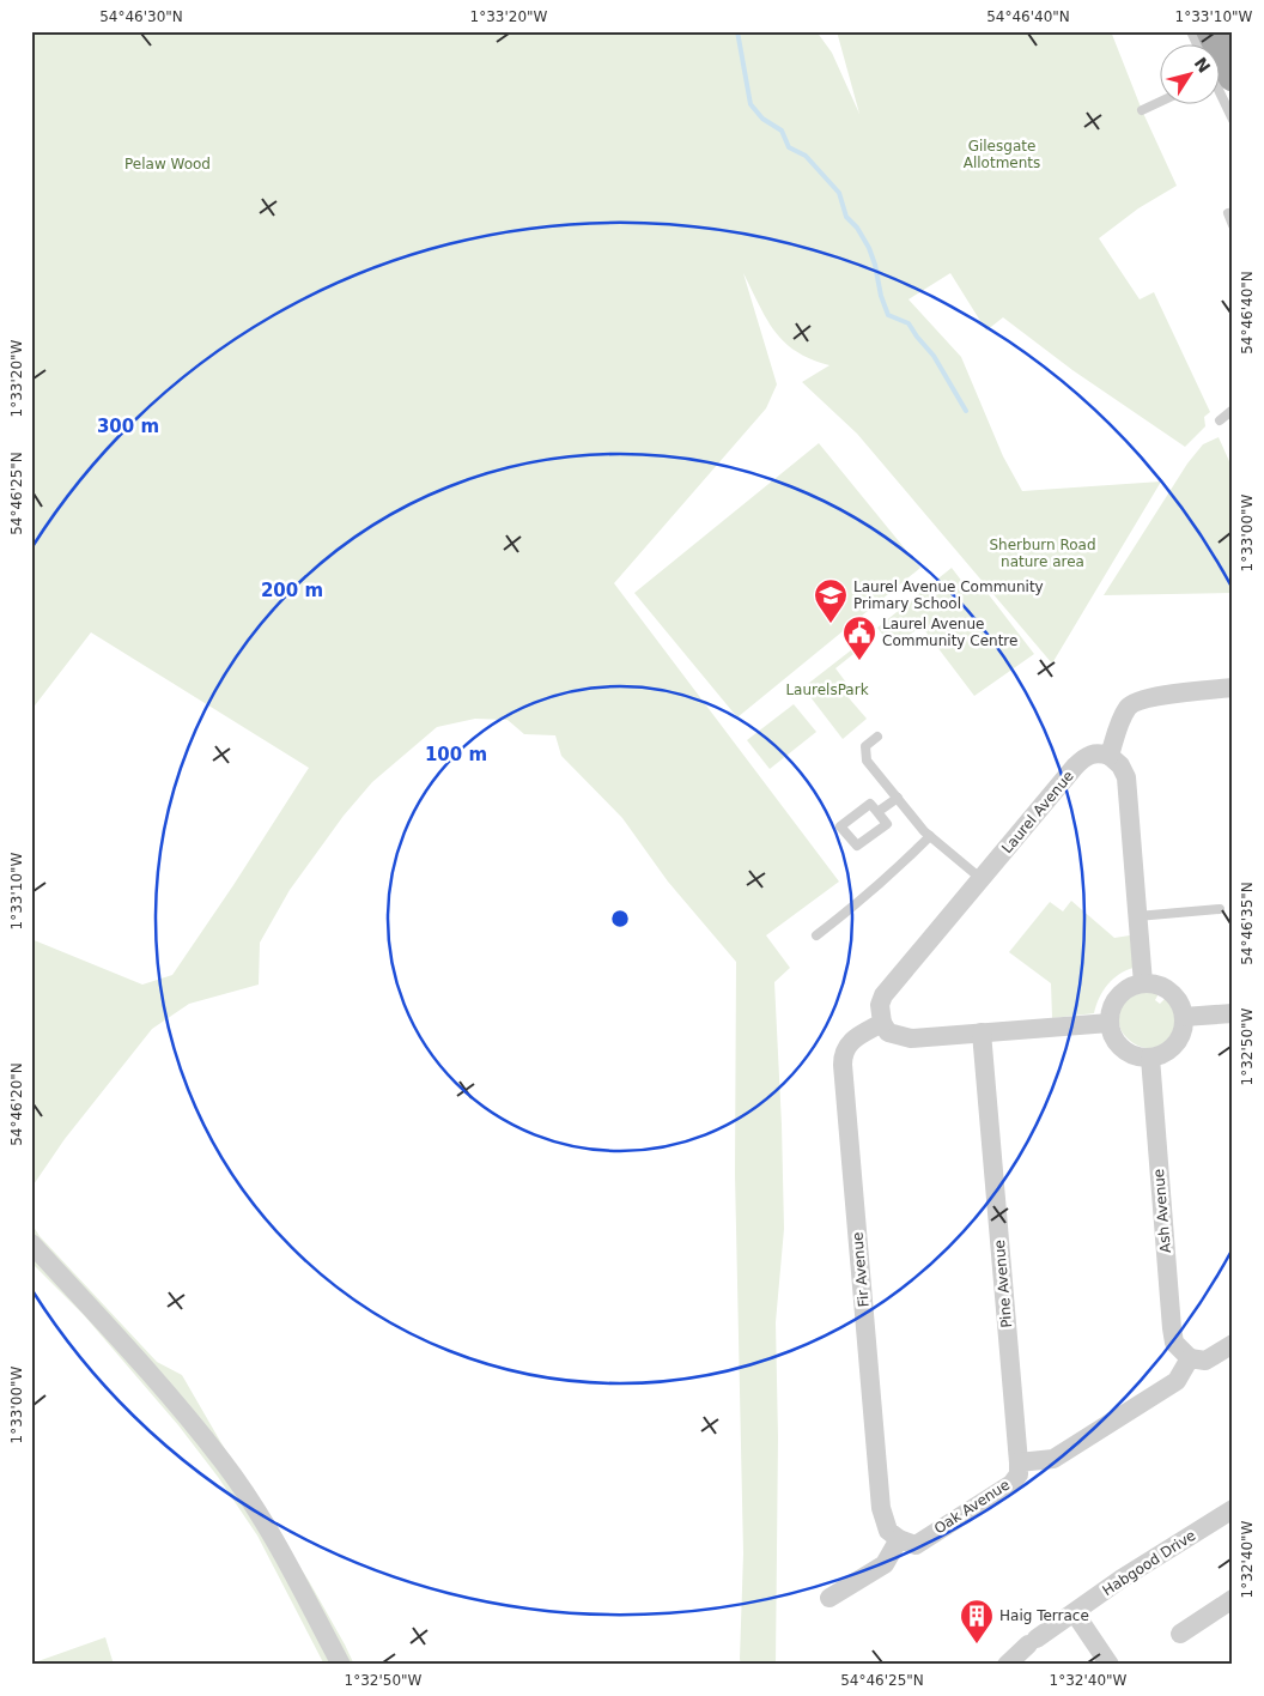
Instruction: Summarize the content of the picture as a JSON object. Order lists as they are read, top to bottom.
{
  "streets": {
    "street": [
      "Laurel Avenue",
      "Ash Avenue",
      "Fir Avenue",
      "Pine Avenue",
      "Oak Avenue",
      "Habgood Drive"
    ]
  },
  "crossings": [
    ["Laurel Avenue", "Fir Avenue"],
    ["Ash Avenue", "Oak Avenue"],
    ["Fir Avenue", "Oak Avenue"],
    ["Pine Avenue", "Oak Avenue"]
  ],
  "parks": [
    "Gilesgate Allotments",
    "Pelaw Wood",
    "Sherburn Road nature area",
    "LaurelsPark"
  ],
  "places": {
    "school or university": ["Laurel Avenue Community Primary School"],
    "public building": ["Laurel Avenue Community Centre"],
    "building": ["Haig Terrace"]
  },
  "north": "top right",
  "coordinates": [
    "54°46'30\"N",
    "1°33'20\"W",
    "54°46'40\"N",
    "1°33'10\"W",
    "54°46'25\"N",
    "1°33'00\"W",
    "54°46'35\"N",
    "1°32'50\"W",
    "54°46'20\"N",
    "1°32'40\"W"
  ],
  "rings": ["300 m", "200 m", "100 m"]
}
